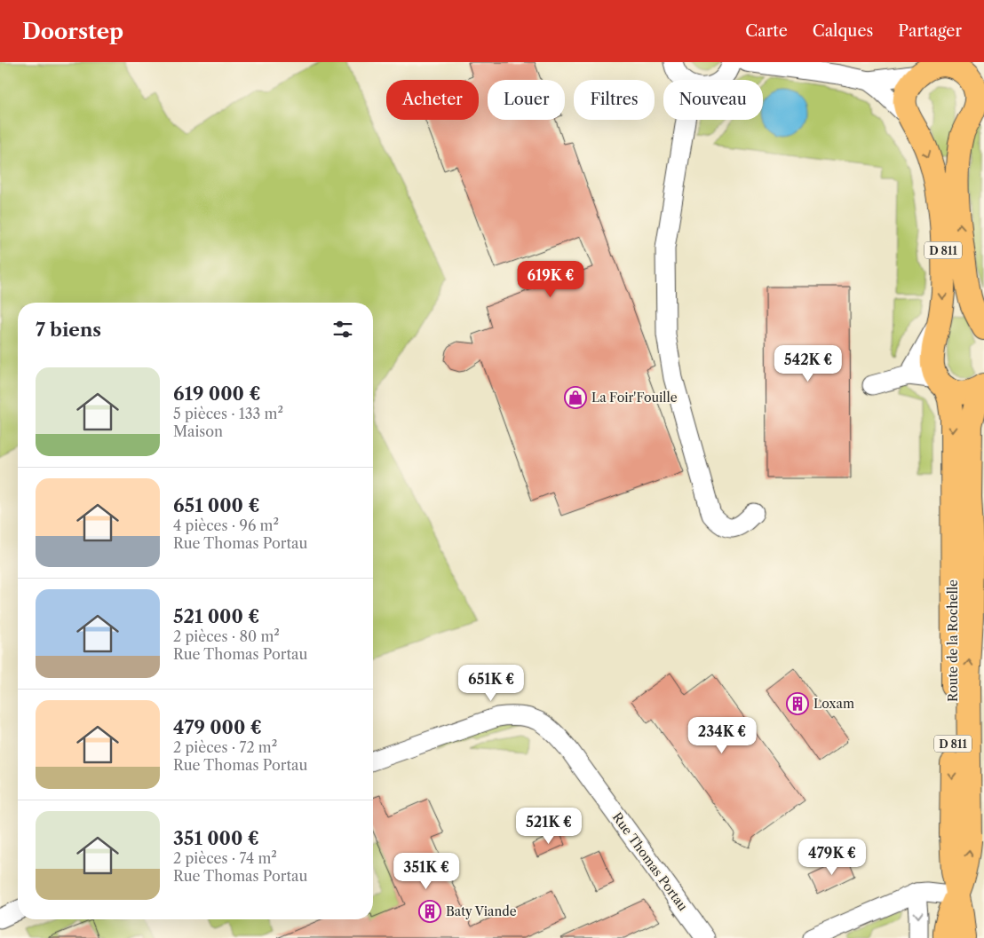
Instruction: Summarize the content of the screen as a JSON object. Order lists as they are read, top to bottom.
{
  "streets": {
    "main road": ["D 811", "Route de la Rochelle"],
    "street": ["Rue Thomas Portau"]
  },
  "crossings": [
    ["D 811", "Route de la Rochelle"]
  ],
  "places": {
    "shop": ["La Foir'Fouille"],
    "building": ["Loxam", "Baty Viande"]
  },
  "page": {
    "header": "Doorstep",
    "nav": ["Carte", "Calques", "Partager"],
    "chip": [
      "Acheter",
      "Louer",
      "Filtres",
      "Nouveau"
    ],
    "price": [
      "619K €",
      "542K €",
      "651K €",
      "234K €",
      "521K €",
      "479K €",
      "351K €"
    ],
    "heading": "7 biens",
    "list": [
      {
        "name": "619 000 €",
        "note": "5 pièces · 133 m² · Maison"
      },
      {
        "name": "651 000 €",
        "note": "4 pièces · 96 m² · Rue Thomas Portau"
      },
      {
        "name": "521 000 €",
        "note": "2 pièces · 80 m² · Rue Thomas Portau"
      },
      {
        "name": "479 000 €",
        "note": "2 pièces · 72 m² · Rue Thomas Portau"
      },
      {
        "name": "351 000 €",
        "note": "2 pièces · 74 m² · Rue Thomas Portau"
      }
    ]
  }
}
